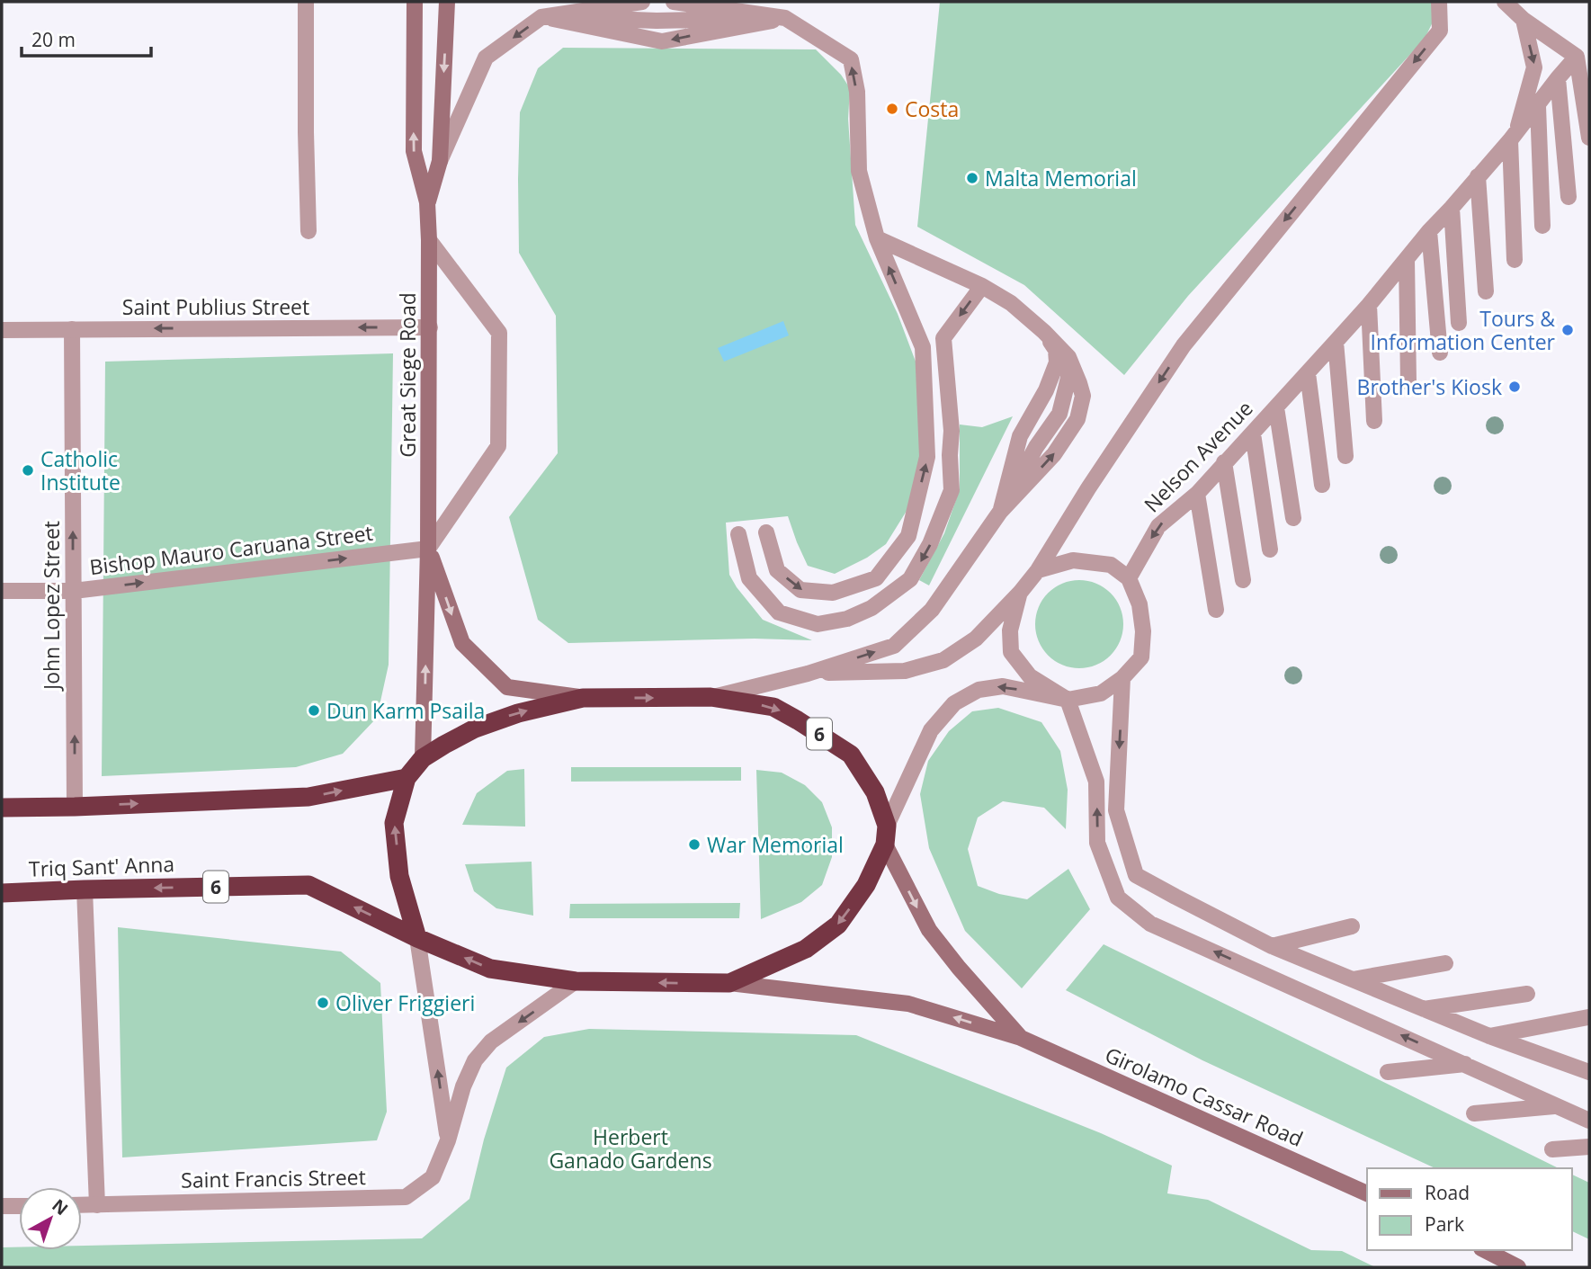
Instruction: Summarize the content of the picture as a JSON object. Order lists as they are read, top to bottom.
{
  "streets": {
    "highway": ["6", "Triq Sant' Anna"],
    "street": [
      "Saint Publius Street",
      "Great Siege Road",
      "Nelson Avenue",
      "Bishop Mauro Caruana Street",
      "John Lopez Street",
      "Girolamo Cassar Road",
      "Saint Francis Street"
    ]
  },
  "crossings": [
    ["Saint Publius Street", "Great Siege Road"],
    ["Saint Publius Street", "John Lopez Street"],
    ["Great Siege Road", "Bishop Mauro Caruana Street"],
    ["Great Siege Road", "6"],
    ["Bishop Mauro Caruana Street", "John Lopez Street"],
    ["6", "Triq Sant' Anna"],
    ["6", "Girolamo Cassar Road"],
    ["6", "Saint Francis Street"]
  ],
  "one_way": ["Saint Publius Street", "Bishop Mauro Caruana Street", "John Lopez Street"],
  "parks": ["Herbert Ganado Gardens"],
  "places": [
    "Costa",
    "Malta Memorial",
    "Tours & Information Center",
    "Brother's Kiosk",
    "Catholic Institute",
    "Dun Karm Psaila",
    "War Memorial",
    "Oliver Friggieri"
  ],
  "legend": ["Road", "Park"],
  "scale_bar": "20 m",
  "north": "top right"
}
